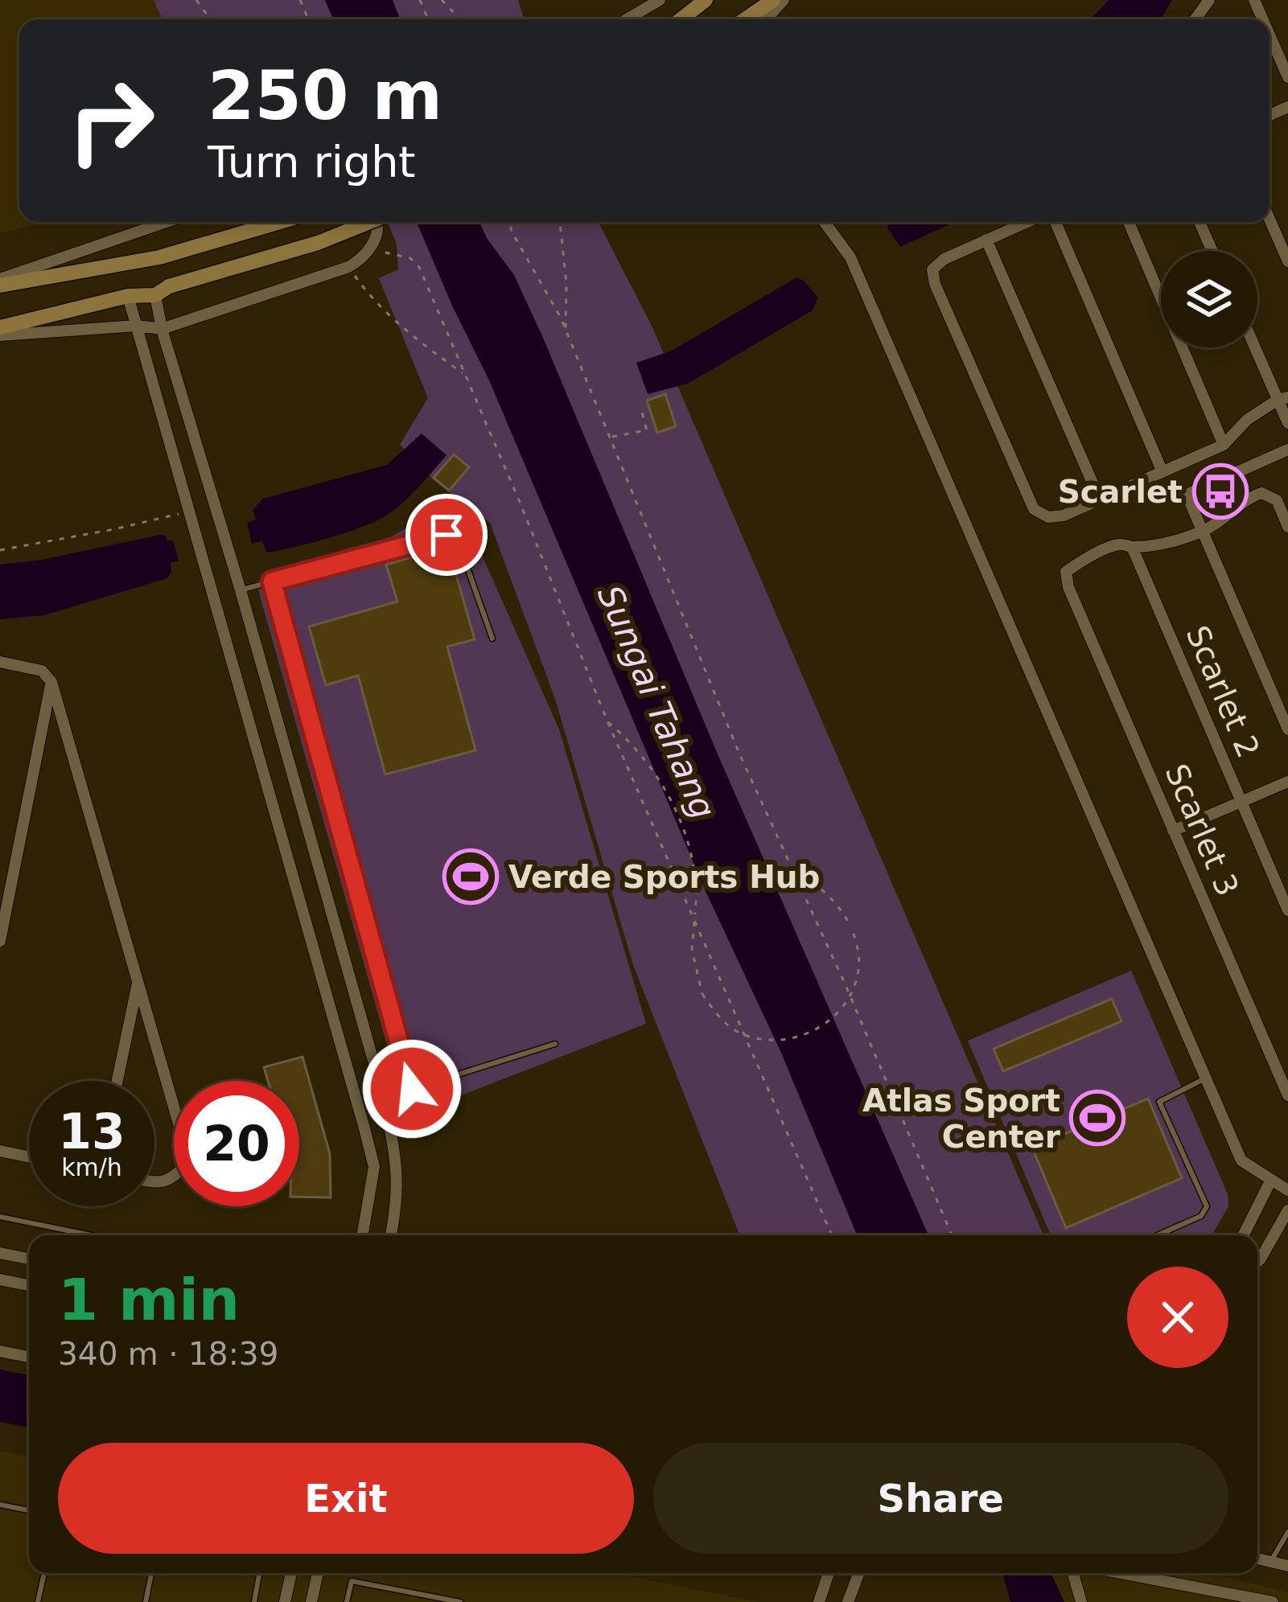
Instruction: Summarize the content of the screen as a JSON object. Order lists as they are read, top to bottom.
{
  "streets": {
    "street": ["Scarlet 2", "Scarlet 3"]
  },
  "crossings": [
    ["Scarlet 2", "Scarlet 3"]
  ],
  "water": ["Sungai Tahang"],
  "places": {
    "bus stop": ["Scarlet"],
    "sports": ["Verde Sports Hub", "Atlas Sport Center"]
  },
  "page": {
    "turn": ["250 m", "Turn right"],
    "speed": "13 km/h",
    "limit": "20",
    "heading": ["1 min", "340 m · 18:39"],
    "buttons": ["Exit", "Share"]
  }
}
